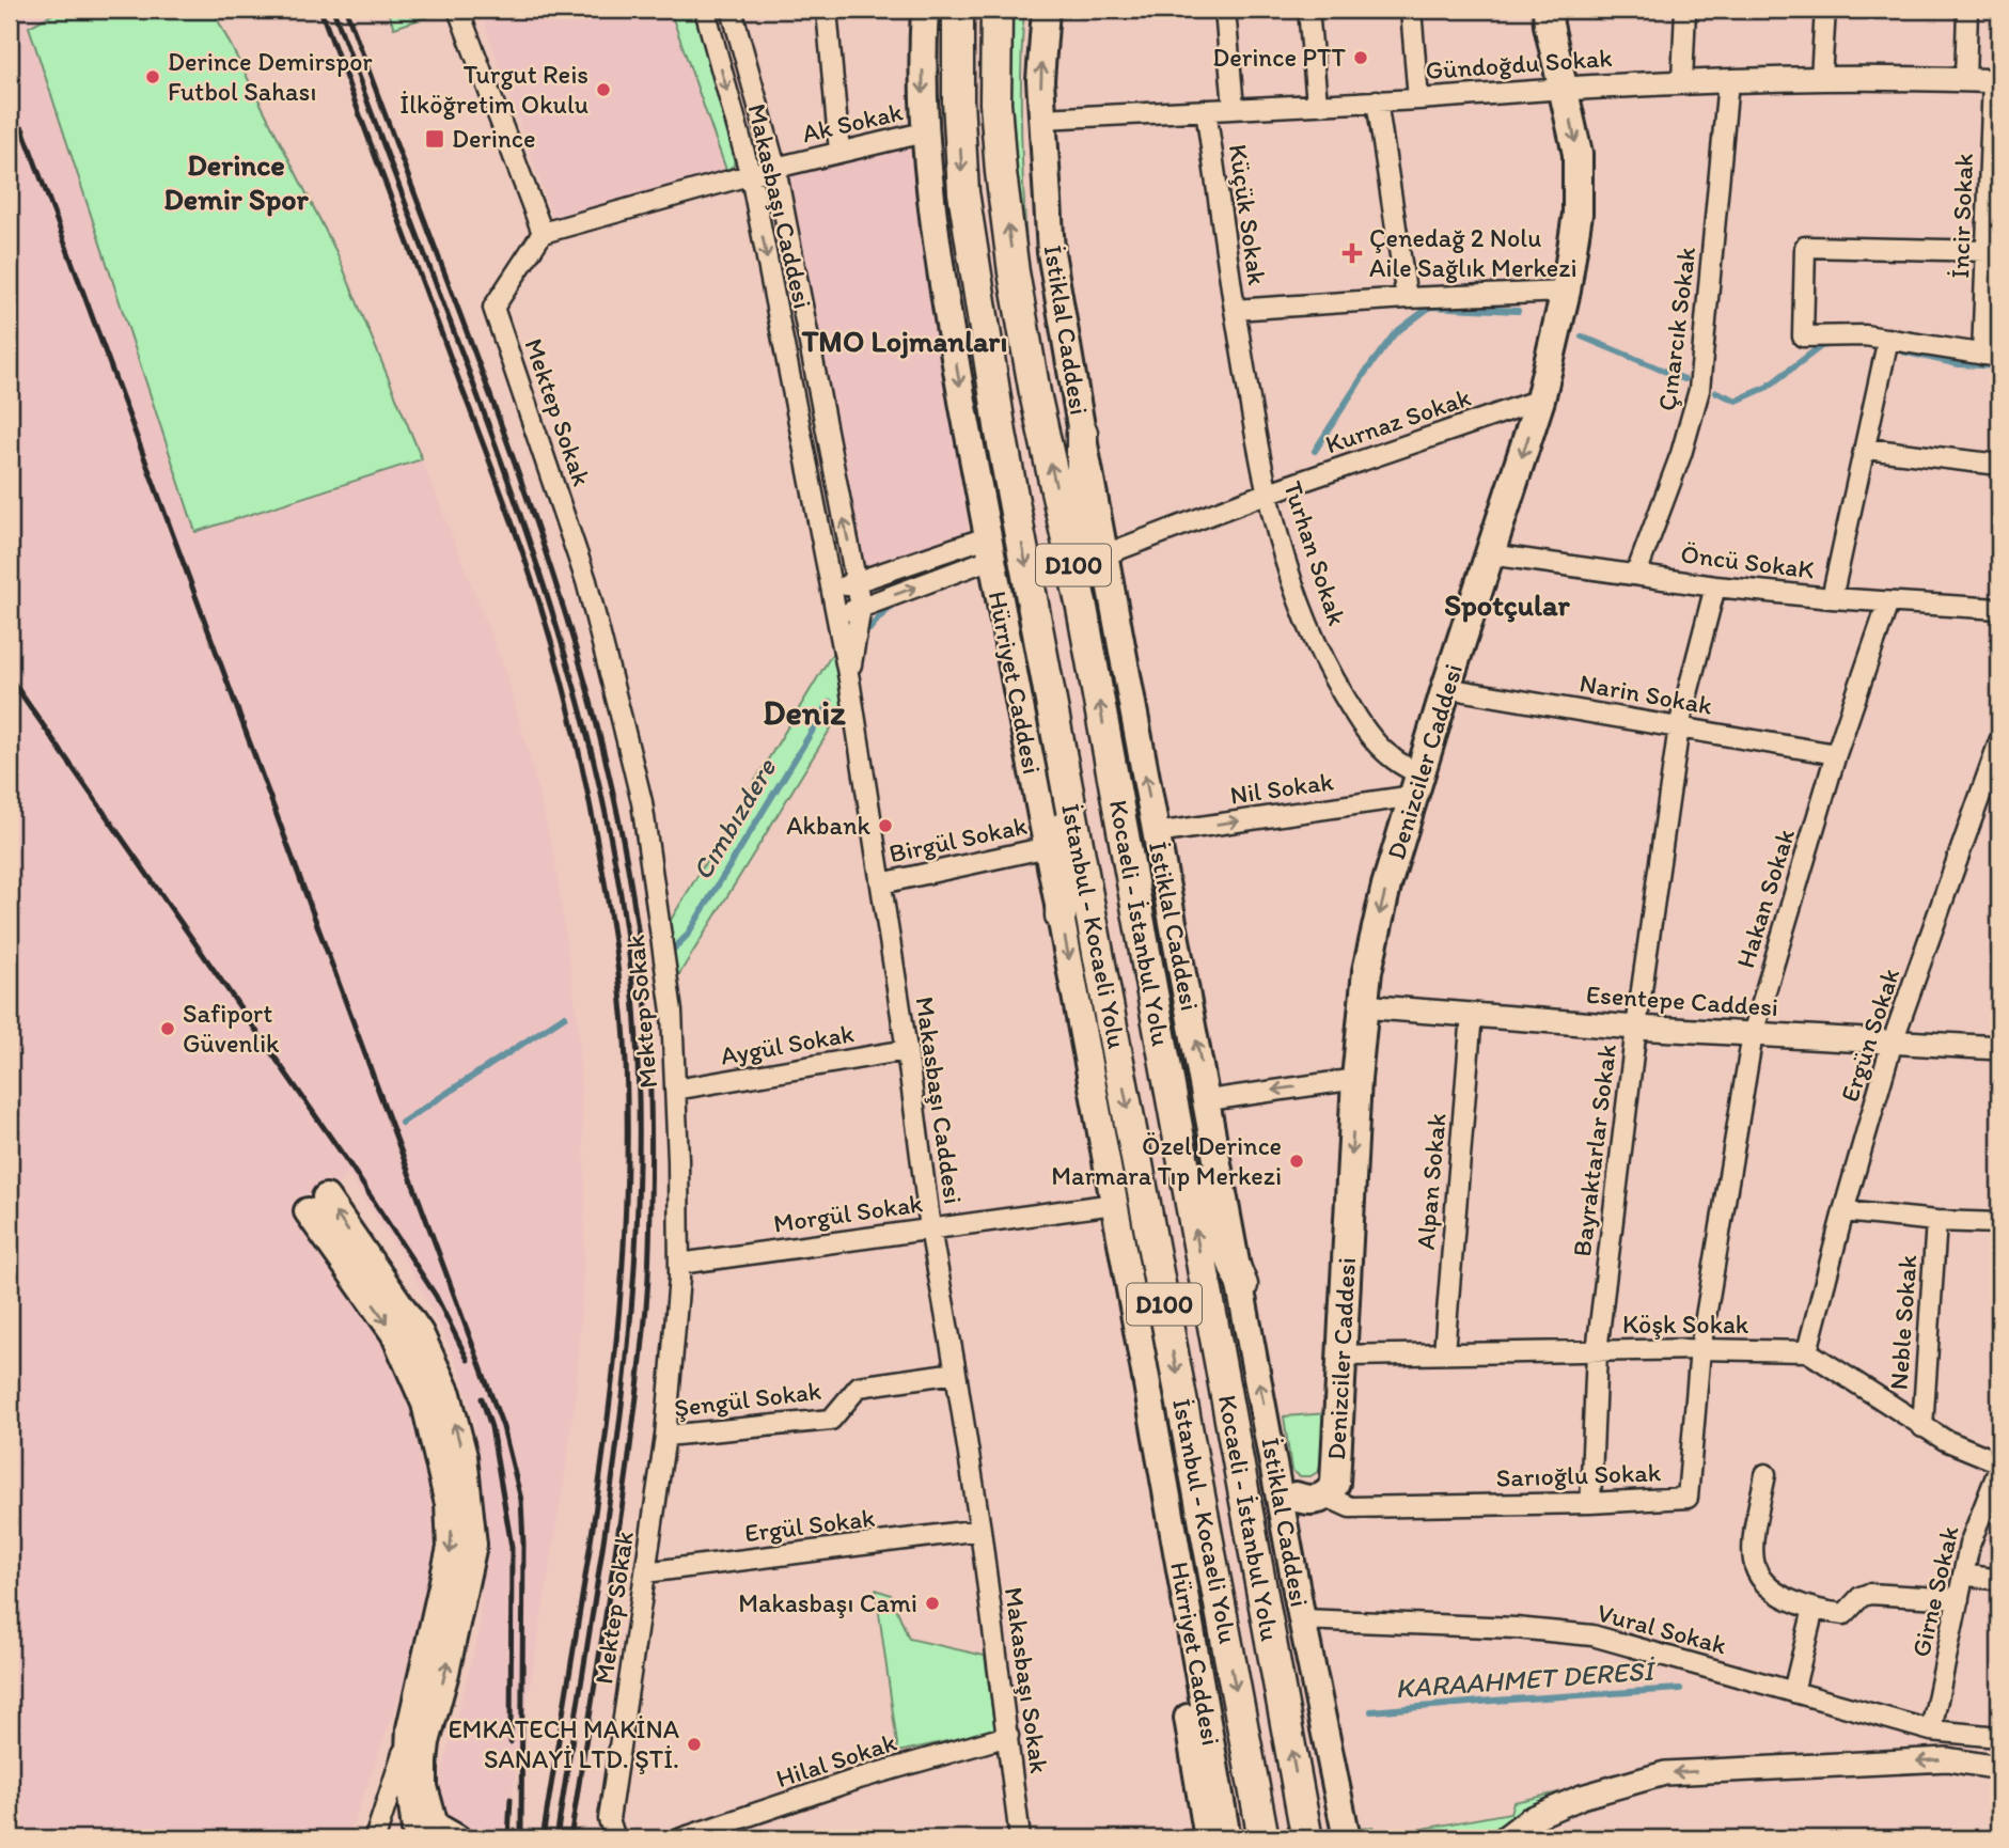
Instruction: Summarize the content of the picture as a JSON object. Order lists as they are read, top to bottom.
{
  "streets": {
    "highway": ["D100", "Kocaeli - İstanbul Yolu", "İstanbul - Kocaeli Yolu"],
    "main road": ["İstiklal Caddesi", "Hürriyet Caddesi", "Denizciler Caddesi"],
    "street": [
      "Gündoğdu Sokak",
      "Ak Sokak",
      "Makasbaşı Caddesi",
      "Küçük Sokak",
      "İncir Sokak",
      "Çınarcık Sokak",
      "Mektep Sokak",
      "Kurnaz Sokak",
      "Turhan Sokak",
      "Öncü SokaK",
      "Narin Sokak",
      "Nil Sokak",
      "Birgül Sokak",
      "Hakan Sokak",
      "Esentepe Caddesi",
      "Ergün Sokak",
      "Aygül Sokak",
      "Bayraktarlar Sokak",
      "Alpan Sokak",
      "Morgül Sokak",
      "Neble Sokak",
      "Köşk Sokak",
      "Şengül Sokak",
      "Sarıoğlu Sokak",
      "Ergül Sokak",
      "Girne Sokak",
      "Vural Sokak",
      "Makasbaşı Sokak",
      "Hilal Sokak"
    ]
  },
  "crossings": [
    ["Gündoğdu Sokak", "Küçük Sokak"],
    ["Gündoğdu Sokak", "İncir Sokak"],
    ["Gündoğdu Sokak", "Çınarcık Sokak"],
    ["Gündoğdu Sokak", "İstiklal Caddesi"],
    ["Gündoğdu Sokak", "Denizciler Caddesi"],
    ["Ak Sokak", "Makasbaşı Caddesi"],
    ["Ak Sokak", "Hürriyet Caddesi"],
    ["Makasbaşı Caddesi", "Birgül Sokak"],
    ["Makasbaşı Caddesi", "Aygül Sokak"],
    ["Makasbaşı Caddesi", "Morgül Sokak"],
    ["Makasbaşı Caddesi", "Şengül Sokak"],
    ["Makasbaşı Caddesi", "Ergül Sokak"],
    ["Makasbaşı Caddesi", "Makasbaşı Sokak"],
    ["Küçük Sokak", "Turhan Sokak"],
    ["Küçük Sokak", "Denizciler Caddesi"],
    ["Çınarcık Sokak", "Öncü SokaK"],
    ["İstiklal Caddesi", "Kurnaz Sokak"],
    ["İstiklal Caddesi", "Nil Sokak"],
    ["İstiklal Caddesi", "Vural Sokak"],
    ["Mektep Sokak", "Aygül Sokak"],
    ["Mektep Sokak", "Morgül Sokak"],
    ["Mektep Sokak", "Şengül Sokak"],
    ["Mektep Sokak", "Ergül Sokak"],
    ["Kurnaz Sokak", "Turhan Sokak"],
    ["Kurnaz Sokak", "Denizciler Caddesi"],
    ["Turhan Sokak", "Denizciler Caddesi"],
    ["Turhan Sokak", "Nil Sokak"],
    ["Öncü SokaK", "Denizciler Caddesi"],
    ["Öncü SokaK", "Hakan Sokak"],
    ["Öncü SokaK", "Bayraktarlar Sokak"],
    ["Hürriyet Caddesi", "Birgül Sokak"],
    ["Hürriyet Caddesi", "Morgül Sokak"],
    ["Narin Sokak", "Denizciler Caddesi"],
    ["Narin Sokak", "Hakan Sokak"],
    ["Narin Sokak", "Bayraktarlar Sokak"],
    ["Denizciler Caddesi", "Nil Sokak"],
    ["Denizciler Caddesi", "Esentepe Caddesi"],
    ["Denizciler Caddesi", "Köşk Sokak"],
    ["Denizciler Caddesi", "Sarıoğlu Sokak"],
    ["Hakan Sokak", "Esentepe Caddesi"],
    ["Hakan Sokak", "Köşk Sokak"],
    ["Hakan Sokak", "Sarıoğlu Sokak"],
    ["Esentepe Caddesi", "Ergün Sokak"],
    ["Esentepe Caddesi", "Bayraktarlar Sokak"],
    ["Esentepe Caddesi", "Alpan Sokak"],
    ["Ergün Sokak", "Köşk Sokak"],
    ["Bayraktarlar Sokak", "Köşk Sokak"],
    ["Bayraktarlar Sokak", "Sarıoğlu Sokak"],
    ["Alpan Sokak", "Köşk Sokak"],
    ["Köşk Sokak", "Sarıoğlu Sokak"],
    ["Ergül Sokak", "Makasbaşı Sokak"],
    ["Girne Sokak", "Vural Sokak"],
    ["Makasbaşı Sokak", "Hilal Sokak"]
  ],
  "one_way": [
    "İstiklal Caddesi",
    "Hürriyet Caddesi",
    "Denizciler Caddesi",
    "Nil Sokak",
    "Kocaeli - İstanbul Yolu",
    "İstanbul - Kocaeli Yolu"
  ],
  "districts": [
    "Derince Demir Spor",
    "TMO Lojmanları",
    "Spotçular",
    "Deniz"
  ],
  "water": ["Cımbızdere", "KARAAHMET DERESİ"],
  "places": {
    "other": [
      "Derince PTT",
      "Derince Demirspor Futbol Sahası",
      "Turgut Reis İlköğretim Okulu",
      "Akbank",
      "Safiport Güvenlik",
      "Özel Derince Marmara Tıp Merkezi",
      "Makasbaşı Cami",
      "EMKATECH MAKİNA SANAYİ LTD. ŞTİ."
    ],
    "transit": ["Derince"],
    "health": ["Çenedağ 2 Nolu Aile Sağlık Merkezi"]
  }
}
